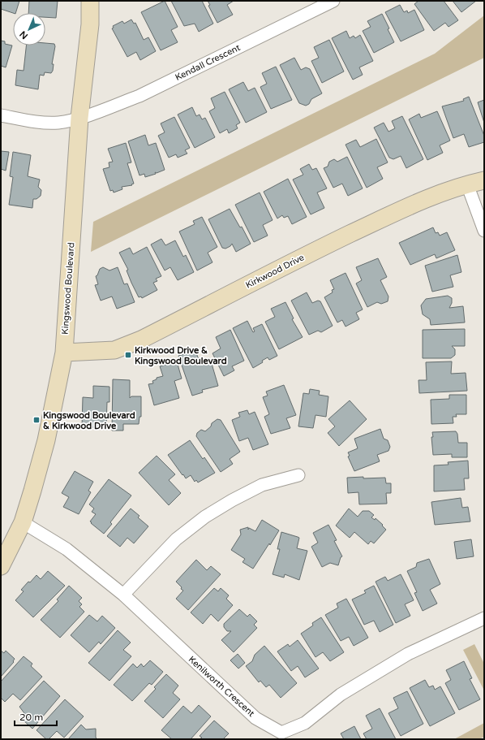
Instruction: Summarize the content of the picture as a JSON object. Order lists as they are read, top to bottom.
{
  "streets": {
    "street": [
      "Kendall Crescent",
      "Kirkwood Drive",
      "Kingswood Boulevard",
      "Kenilworth Crescent"
    ]
  },
  "crossings": [
    ["Kendall Crescent", "Kingswood Boulevard"],
    ["Kirkwood Drive", "Kingswood Boulevard"],
    ["Kingswood Boulevard", "Kenilworth Crescent"]
  ],
  "places": {
    "transit": ["Kirkwood Drive & Kingswood Boulevard", "Kingswood Boulevard & Kirkwood Drive"]
  },
  "scale_bar": "20 m",
  "north": "bottom left"
}
